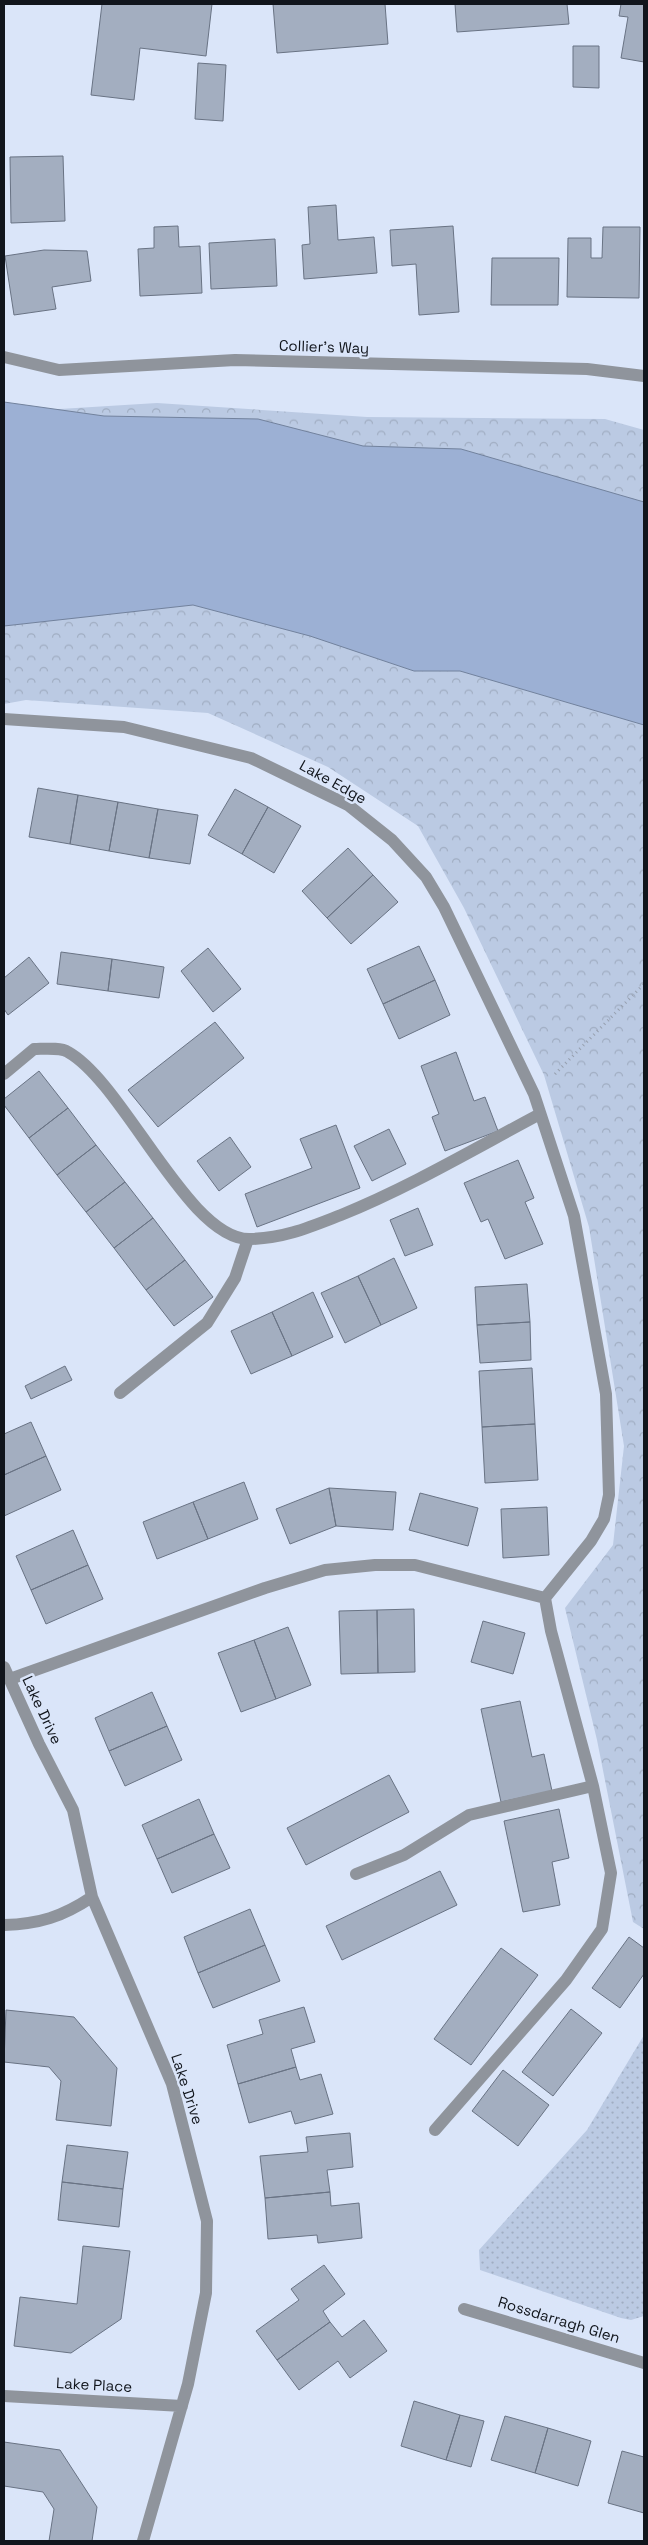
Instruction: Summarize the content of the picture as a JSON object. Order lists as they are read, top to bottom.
{
  "streets": {
    "street": [
      "Collier's Way",
      "Lake Edge",
      "Lake Drive",
      "Rossdarragh Glen",
      "Lake Place"
    ]
  },
  "crossings": [
    ["Lake Drive", "Lake Place"]
  ]
}
